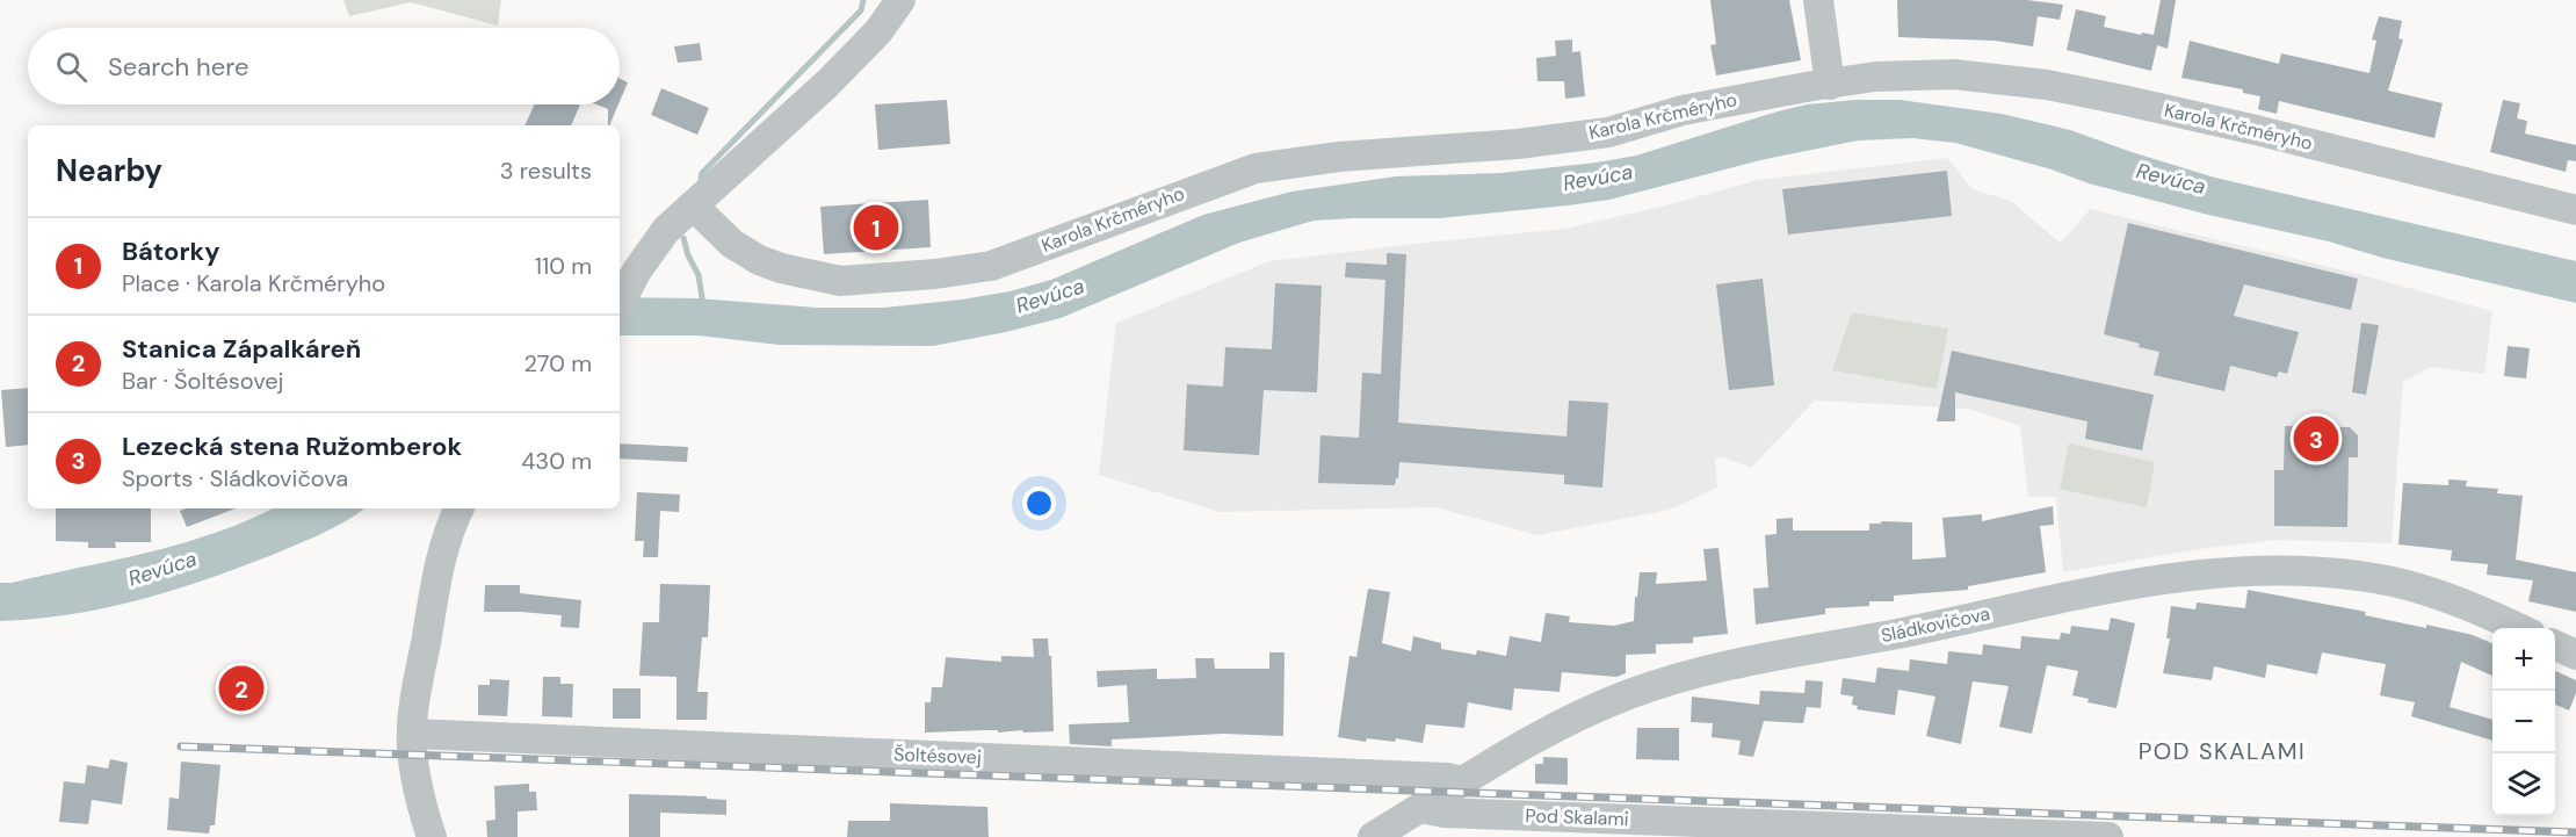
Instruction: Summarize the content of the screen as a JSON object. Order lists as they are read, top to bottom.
{
  "streets": {
    "street": [
      "Karola Krčméryho",
      "Sládkovičova",
      "Šoltésovej",
      "Pod Skalami"
    ]
  },
  "crossings": [
    ["Sládkovičova", "Šoltésovej"],
    ["Sládkovičova", "Pod Skalami"]
  ],
  "districts": ["POD SKALAMI"],
  "water": ["Revúca"],
  "page": {
    "search": "Search here",
    "heading": ["Nearby", "3 results"],
    "pins": ["1", "3", "2"],
    "list": [
      {
        "mark": "1",
        "name": "Bátorky",
        "note": "Place · Karola Krčméryho",
        "value": "110 m"
      },
      {
        "mark": "2",
        "name": "Stanica Zápalkáreň",
        "note": "Bar · Šoltésovej",
        "value": "270 m"
      },
      {
        "mark": "3",
        "name": "Lezecká stena Ružomberok",
        "note": "Sports · Sládkovičova",
        "value": "430 m"
      }
    ],
    "map_buttons": ["+", "−"]
  }
}
